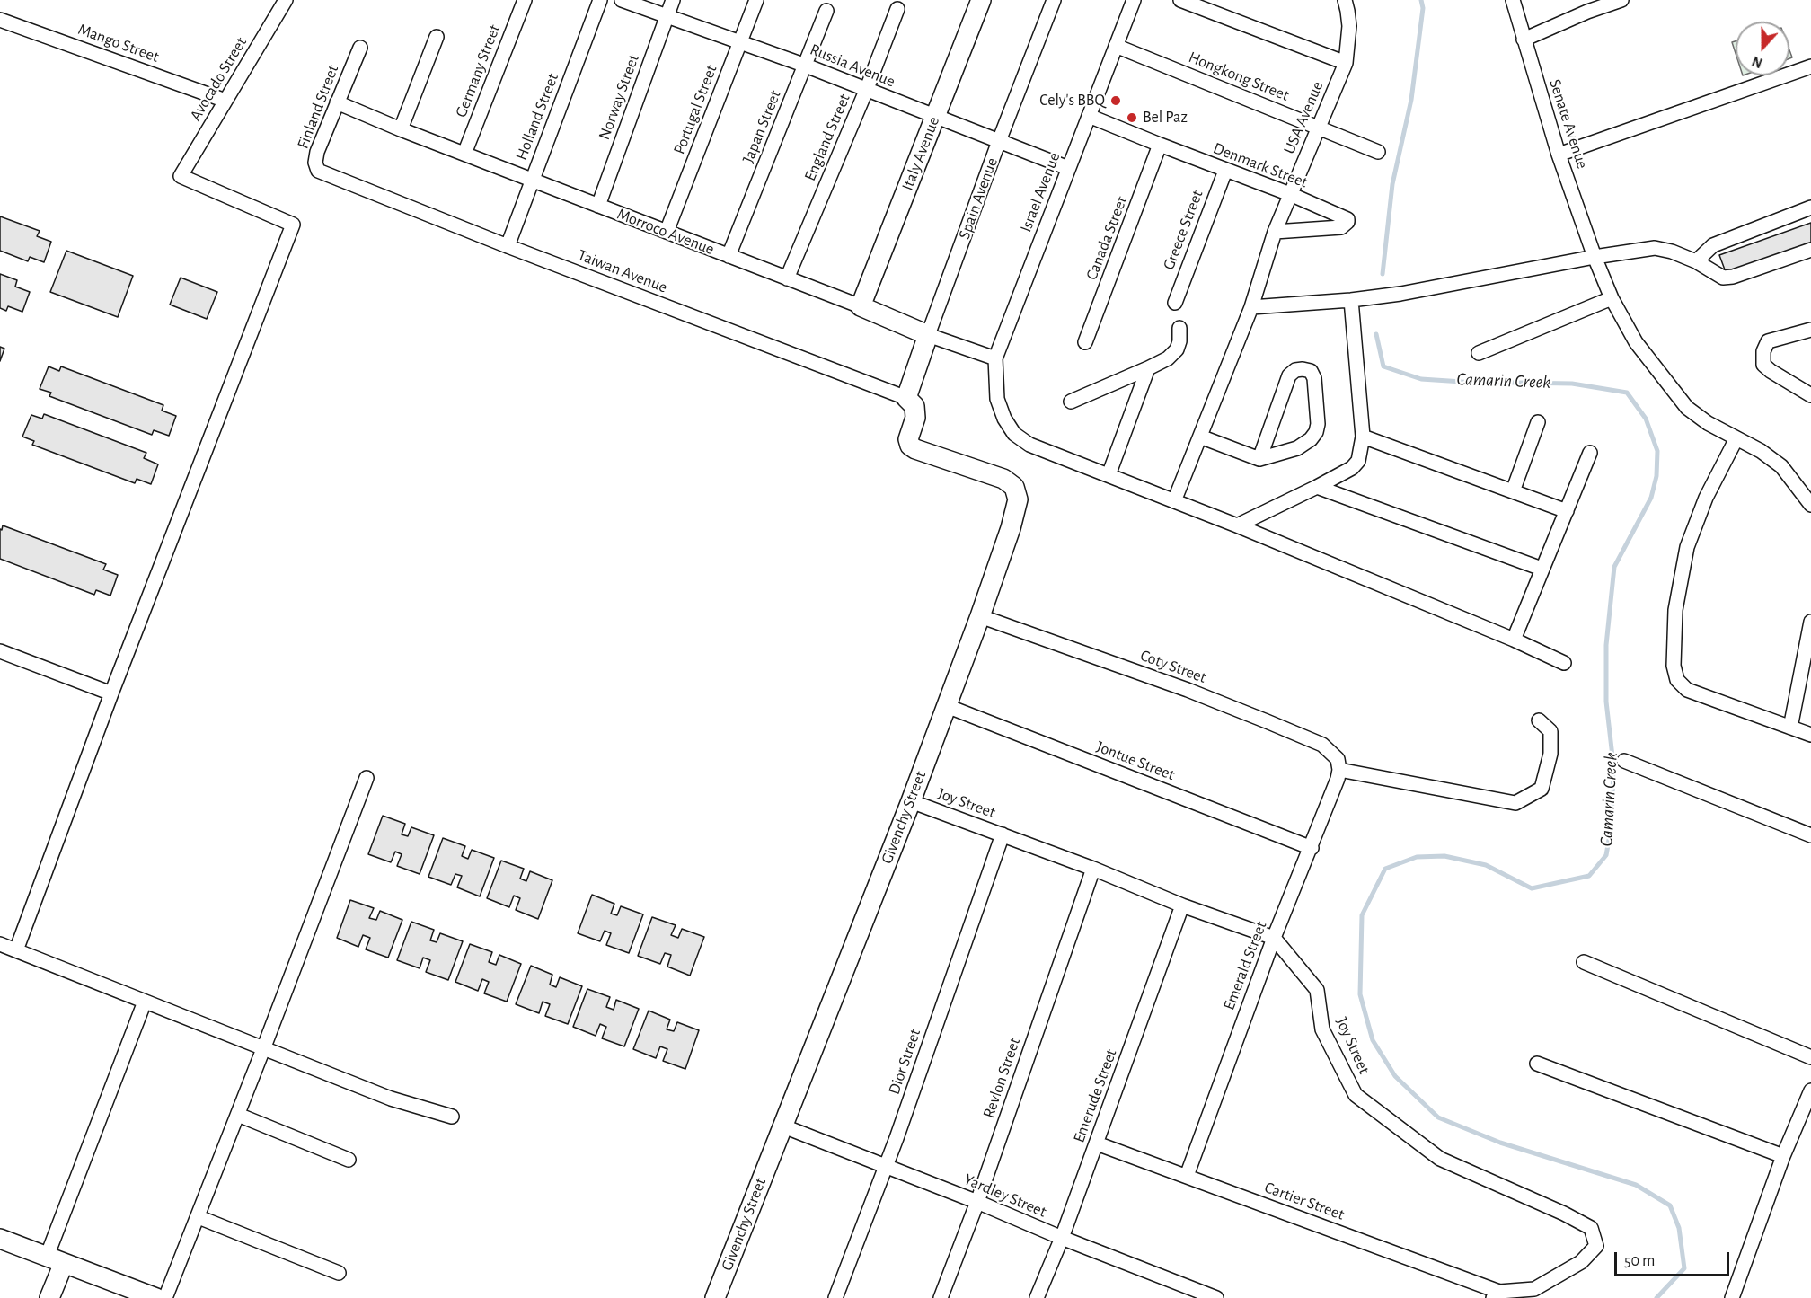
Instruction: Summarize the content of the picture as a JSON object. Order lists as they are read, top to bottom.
{
  "streets": {
    "street": [
      "Mango Street",
      "Russia Avenue",
      "Germany Street",
      "Hongkong Street",
      "Avocado Street",
      "Norway Street",
      "Finland Street",
      "Portugal Street",
      "Holland Street",
      "USA Avenue",
      "Senate Avenue",
      "Japan Street",
      "England Street",
      "Italy Avenue",
      "Denmark Street",
      "Israel Avenue",
      "Spain Avenue",
      "Greece Street",
      "Morroco Avenue",
      "Canada Street",
      "Taiwan Avenue",
      "Coty Street",
      "Jontue Street",
      "Joy Street",
      "Givenchy Street",
      "Emerald Street",
      "Dior Street",
      "Revlon Street",
      "Emerude Street",
      "Yardley Street",
      "Cartier Street"
    ]
  },
  "crossings": [
    ["Mango Street", "Avocado Street"],
    ["Russia Avenue", "Norway Street"],
    ["Russia Avenue", "Portugal Street"],
    ["Russia Avenue", "Japan Street"],
    ["Russia Avenue", "England Street"],
    ["Russia Avenue", "Italy Avenue"],
    ["Russia Avenue", "Israel Avenue"],
    ["Russia Avenue", "Spain Avenue"],
    ["Germany Street", "Morroco Avenue"],
    ["Hongkong Street", "USA Avenue"],
    ["Hongkong Street", "Israel Avenue"],
    ["Norway Street", "Morroco Avenue"],
    ["Finland Street", "Morroco Avenue"],
    ["Finland Street", "Taiwan Avenue"],
    ["Portugal Street", "Morroco Avenue"],
    ["Holland Street", "Morroco Avenue"],
    ["Holland Street", "Taiwan Avenue"],
    ["USA Avenue", "Denmark Street"],
    ["Japan Street", "Morroco Avenue"],
    ["England Street", "Morroco Avenue"],
    ["Italy Avenue", "Morroco Avenue"],
    ["Denmark Street", "Israel Avenue"],
    ["Denmark Street", "Greece Street"],
    ["Denmark Street", "Canada Street"],
    ["Israel Avenue", "Morroco Avenue"],
    ["Spain Avenue", "Morroco Avenue"],
    ["Spain Avenue", "Taiwan Avenue"],
    ["Spain Avenue", "Givenchy Street"],
    ["Taiwan Avenue", "Givenchy Street"],
    ["Coty Street", "Givenchy Street"],
    ["Coty Street", "Emerald Street"],
    ["Jontue Street", "Givenchy Street"],
    ["Jontue Street", "Emerald Street"],
    ["Joy Street", "Givenchy Street"],
    ["Joy Street", "Emerald Street"],
    ["Joy Street", "Dior Street"],
    ["Joy Street", "Revlon Street"],
    ["Joy Street", "Emerude Street"],
    ["Joy Street", "Cartier Street"],
    ["Givenchy Street", "Yardley Street"],
    ["Emerald Street", "Cartier Street"],
    ["Dior Street", "Yardley Street"],
    ["Revlon Street", "Yardley Street"],
    ["Emerude Street", "Yardley Street"],
    ["Emerude Street", "Cartier Street"]
  ],
  "water": ["Camarin Creek"],
  "places": ["Cely's BBQ", "Bel Paz"],
  "scale_bar": "50 m",
  "north": "bottom"
}
